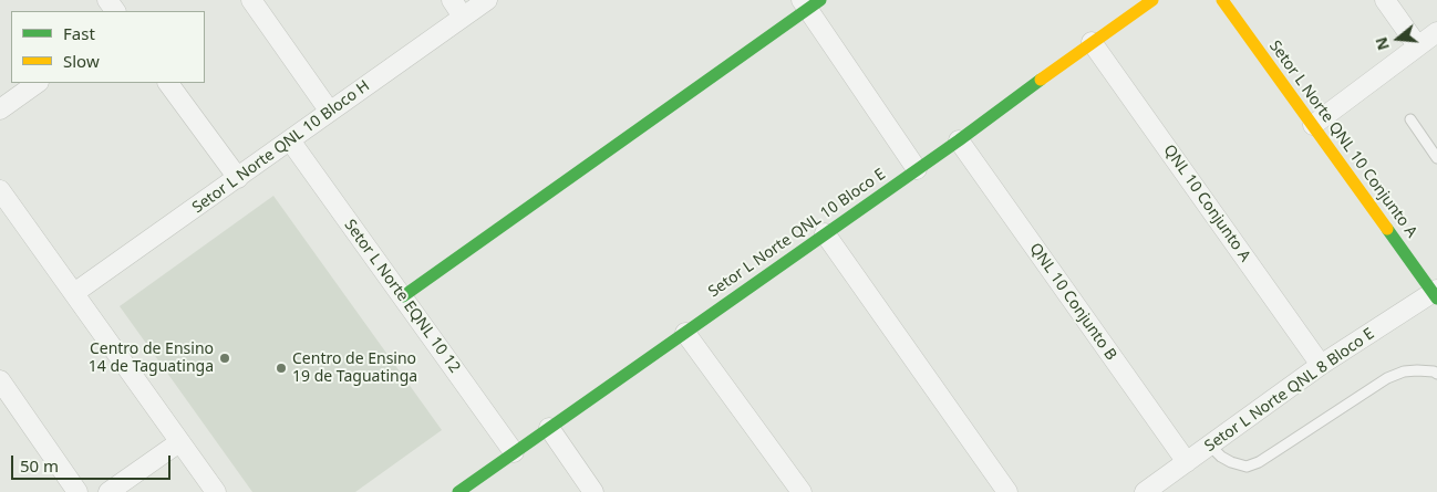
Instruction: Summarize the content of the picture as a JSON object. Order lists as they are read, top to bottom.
{
  "streets": {
    "street": [
      "Setor L Norte QNL 10 Conjunto A",
      "Setor L Norte QNL 10 Bloco H",
      "QNL 10 Conjunto A",
      "Setor L Norte QNL 10 Bloco E",
      "Setor L Norte EQNL 10 12",
      "QNL 10 Conjunto B",
      "Setor L Norte QNL 8 Bloco E"
    ]
  },
  "crossings": [
    ["Setor L Norte QNL 10 Conjunto A", "Setor L Norte QNL 8 Bloco E"],
    ["Setor L Norte QNL 10 Bloco H", "Setor L Norte EQNL 10 12"],
    ["QNL 10 Conjunto A", "Setor L Norte QNL 10 Bloco E"],
    ["QNL 10 Conjunto A", "Setor L Norte QNL 8 Bloco E"],
    ["Setor L Norte QNL 10 Bloco E", "Setor L Norte EQNL 10 12"],
    ["Setor L Norte QNL 10 Bloco E", "QNL 10 Conjunto B"],
    ["QNL 10 Conjunto B", "Setor L Norte QNL 8 Bloco E"]
  ],
  "places": ["Centro de Ensino 14 de Taguatinga", "Centro de Ensino 19 de Taguatinga"],
  "legend": ["Fast", "Slow"],
  "scale_bar": "50 m",
  "north": "left"
}
